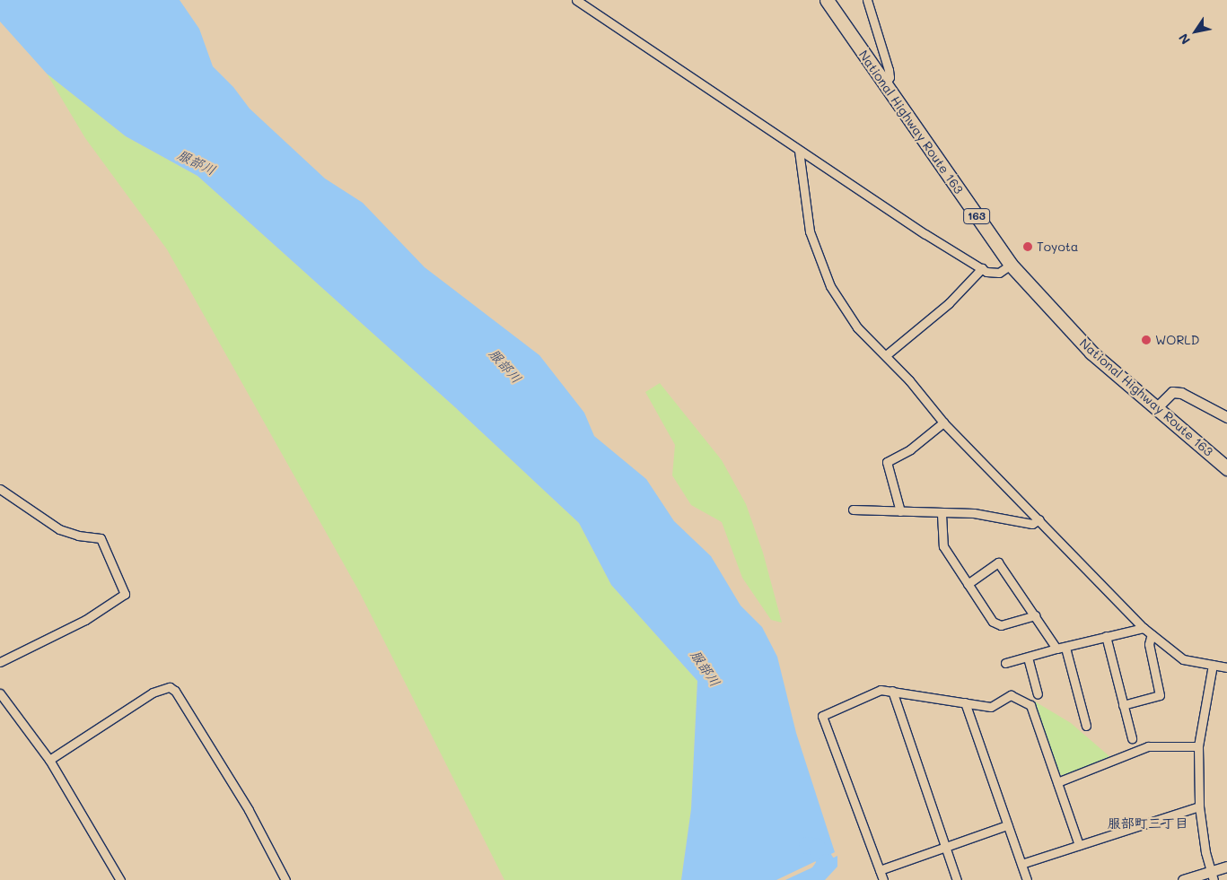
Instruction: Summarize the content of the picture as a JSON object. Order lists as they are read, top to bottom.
{
  "streets": {
    "highway": ["National Highway Route 163", "163"]
  },
  "districts": ["服部町三丁目"],
  "water": ["服部川"],
  "places": ["Toyota", "WORLD"],
  "north": "bottom left"
}
